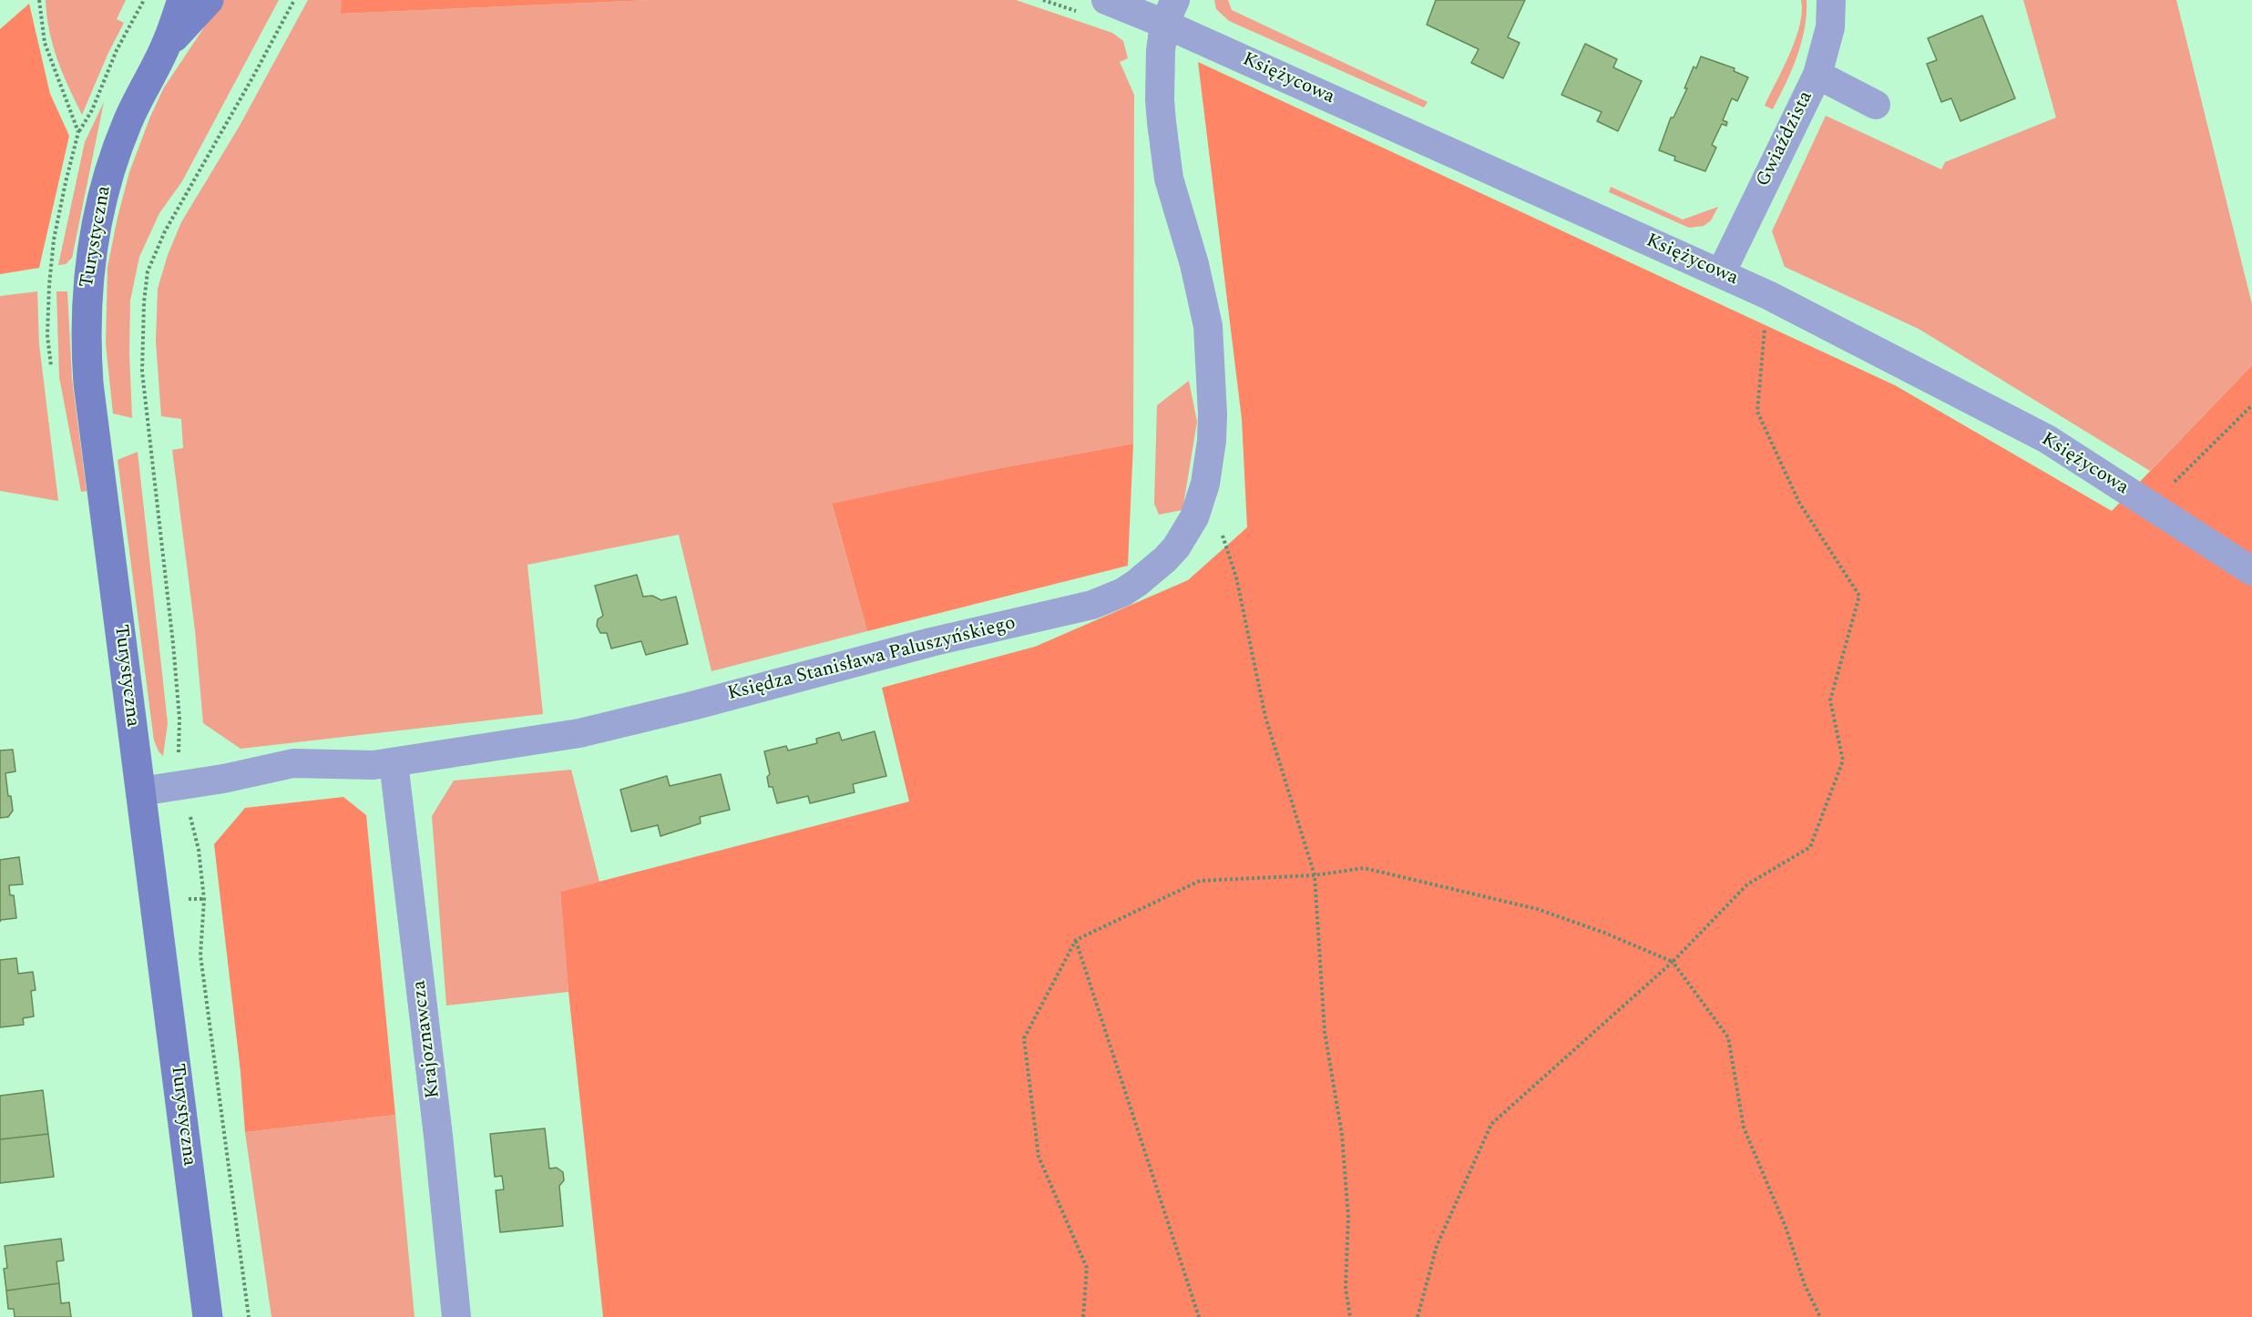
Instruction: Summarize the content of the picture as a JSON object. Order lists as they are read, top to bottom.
{
  "streets": {
    "main road": ["Turystyczna"],
    "street": [
      "Księżycowa",
      "Gwiaździsta",
      "Księdza Stanisława Paluszyńskiego",
      "Krajoznawcza"
    ]
  },
  "crossings": [
    ["Księżycowa", "Gwiaździsta"],
    ["Księżycowa", "Księdza Stanisława Paluszyńskiego"],
    ["Turystyczna", "Księdza Stanisława Paluszyńskiego"],
    ["Księdza Stanisława Paluszyńskiego", "Krajoznawcza"]
  ]
}
